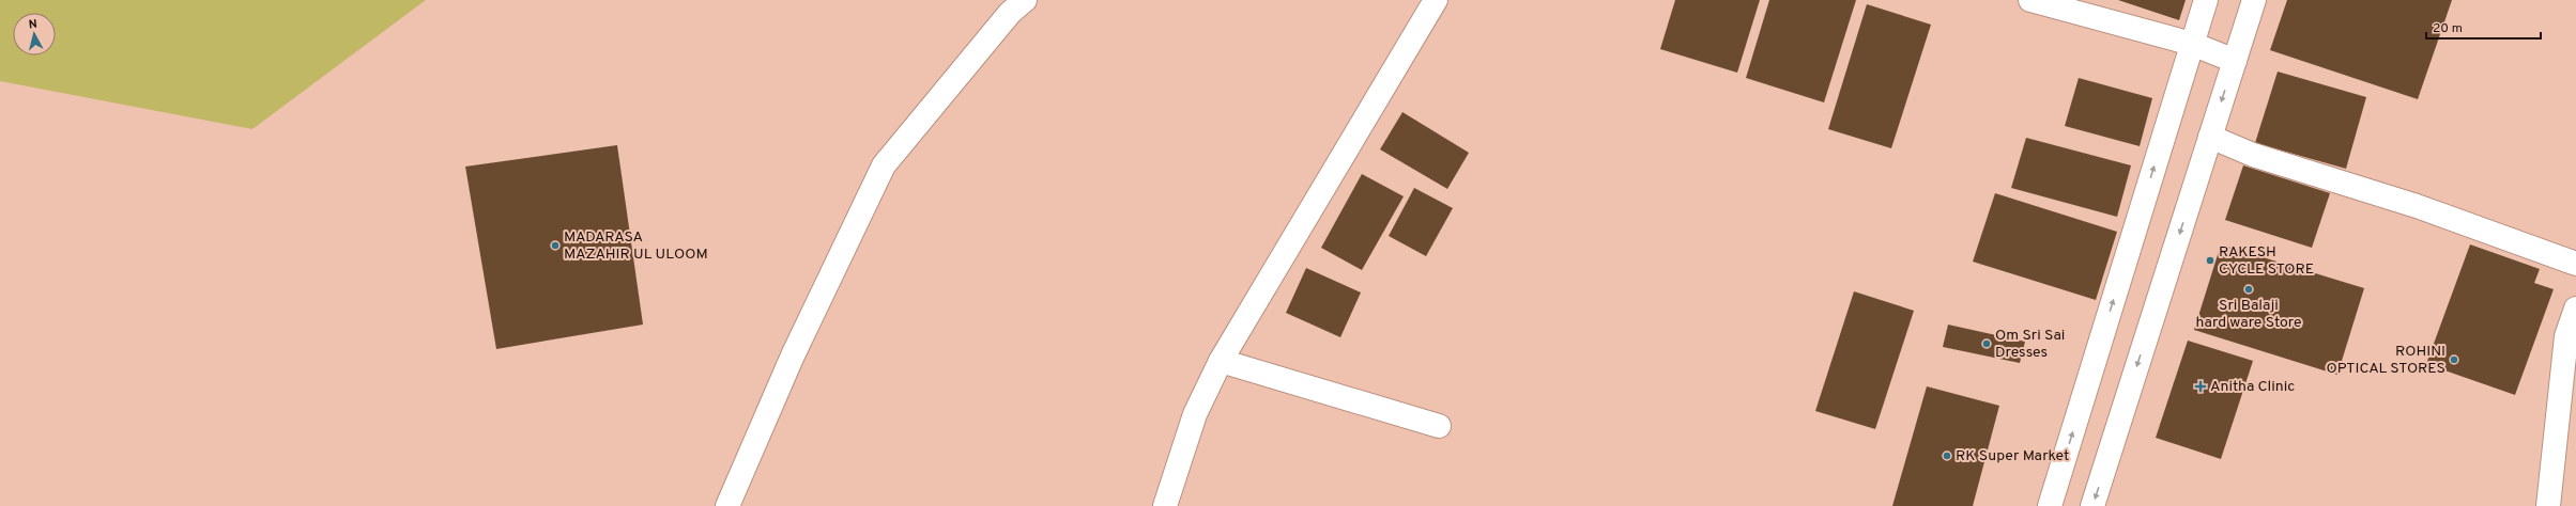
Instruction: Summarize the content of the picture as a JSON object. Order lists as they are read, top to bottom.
{
  "places": {
    "other": [
      "MADARASA MAZAHIR UL ULOOM",
      "RAKESH CYCLE STORE",
      "Sri Balaji hard ware Store",
      "Om Sri Sai Dresses",
      "ROHINI OPTICAL STORES",
      "RK Super Market"
    ],
    "health": ["Anitha Clinic"]
  },
  "scale_bar": "20 m",
  "north": "top"
}
